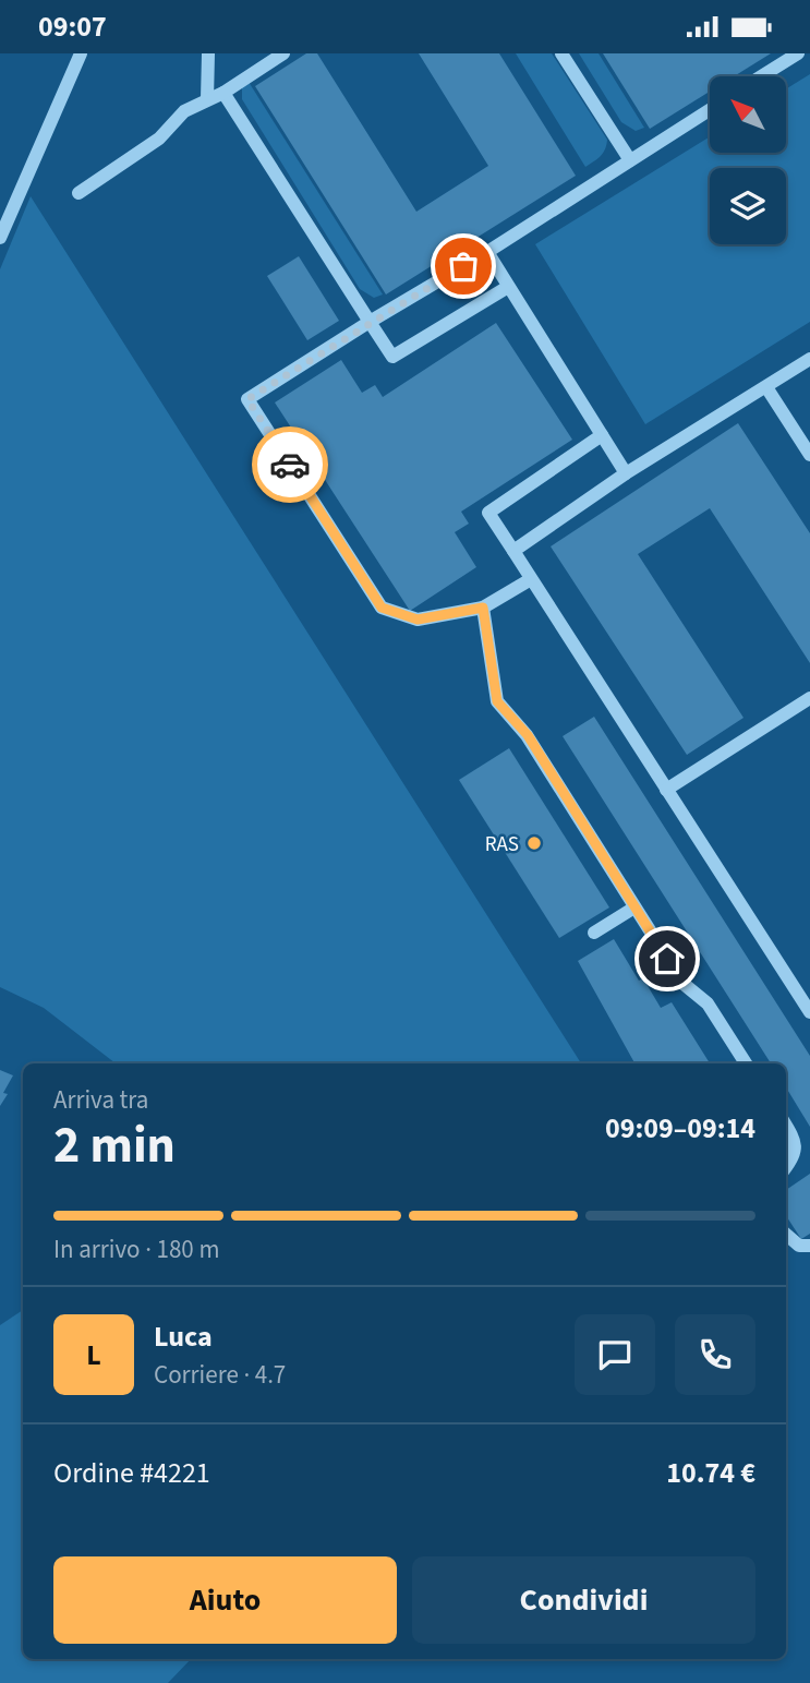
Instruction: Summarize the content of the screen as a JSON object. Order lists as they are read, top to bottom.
{
  "places": ["RAS"],
  "north": "top left",
  "page": {
    "status": "09:07",
    "heading": ["2 min", "Arriva tra", "09:09–09:14"],
    "panel": [
      "Luca",
      "Corriere · 4.7",
      "Ordine #4221",
      "10.74 €"
    ],
    "bar": "In arrivo · 180 m",
    "round": "L",
    "buttons": ["Aiuto", "Condividi"]
  }
}
